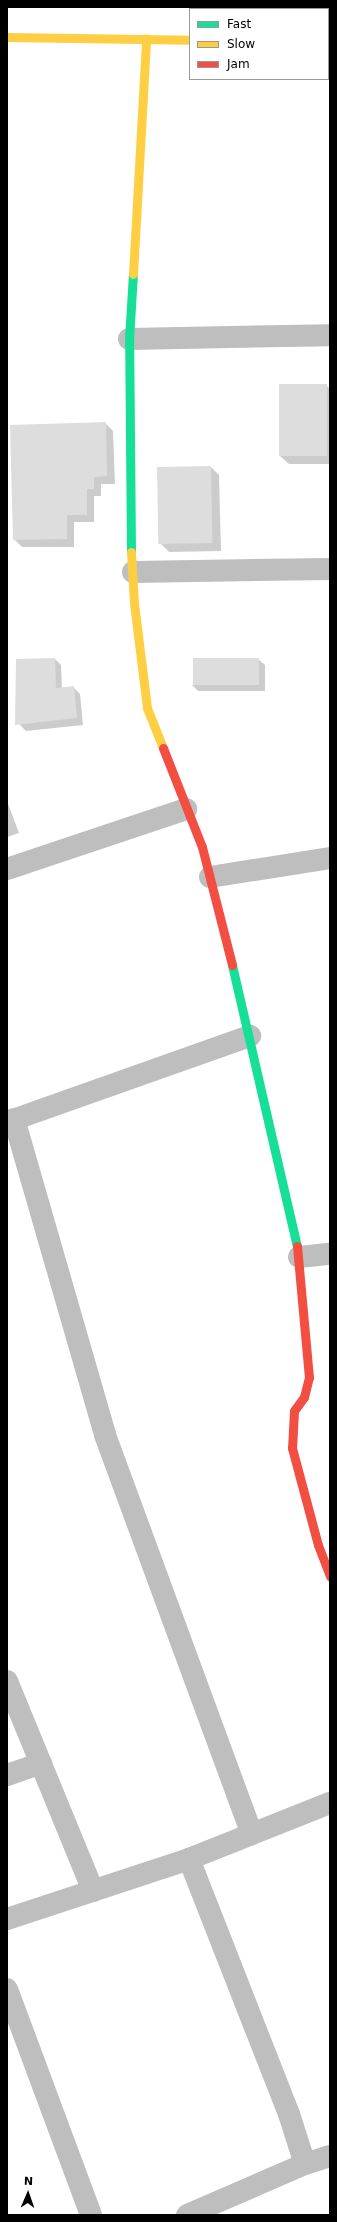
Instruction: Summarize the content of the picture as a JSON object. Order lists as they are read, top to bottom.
{
  "legend": ["Fast", "Slow", "Jam"],
  "north": "top"
}
